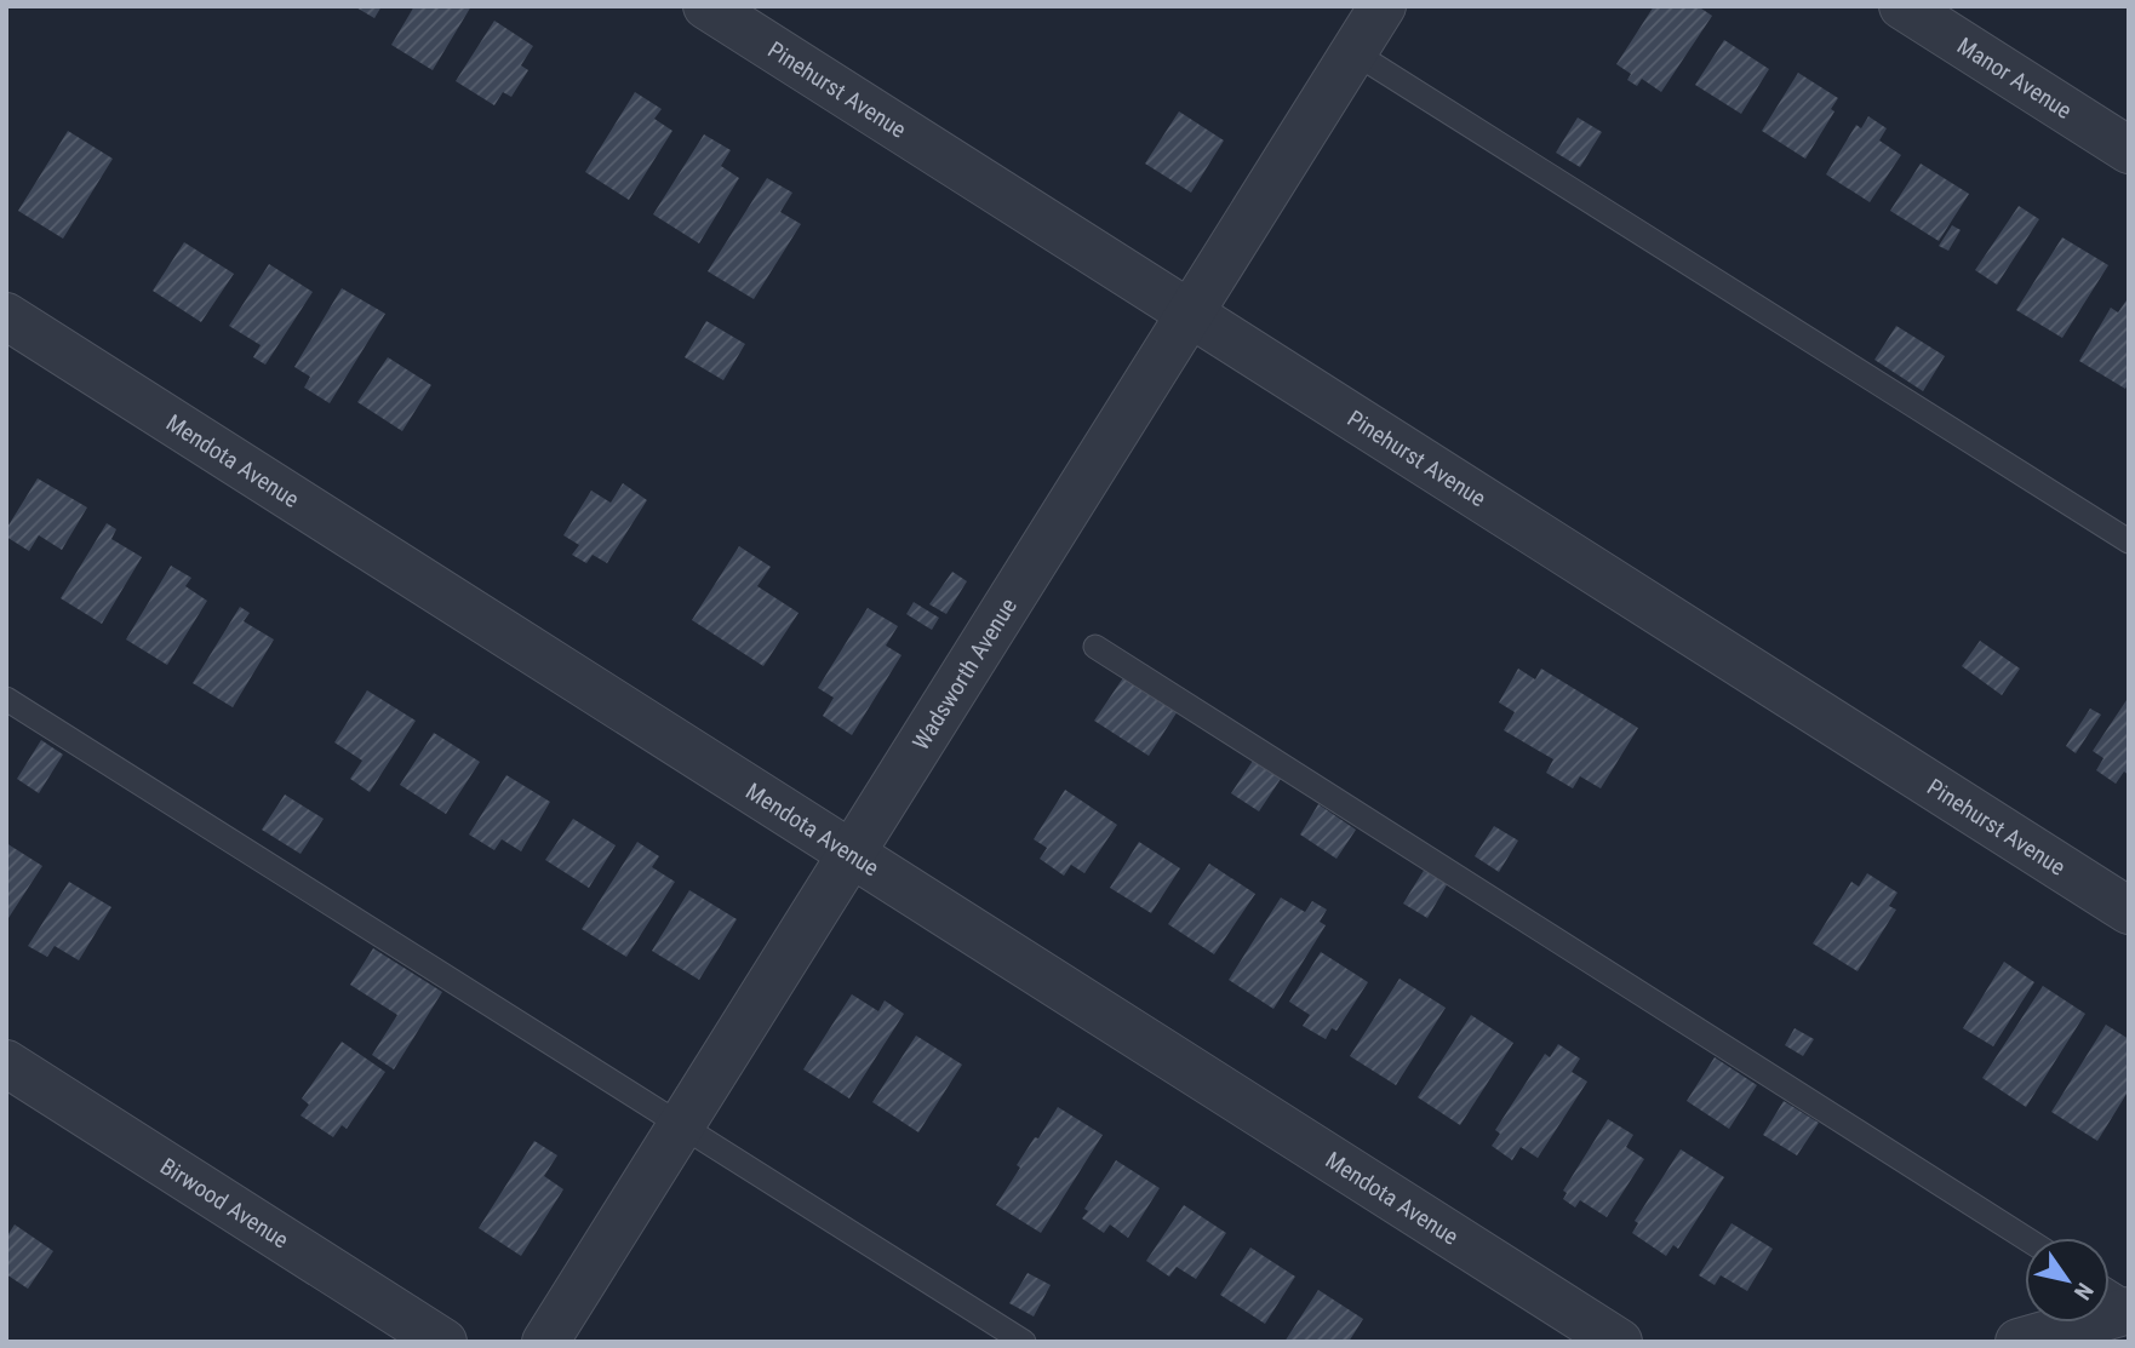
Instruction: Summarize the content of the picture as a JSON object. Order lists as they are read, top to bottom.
{
  "streets": {
    "street": [
      "Manor Avenue",
      "Pinehurst Avenue",
      "Mendota Avenue",
      "Wadsworth Avenue",
      "Birwood Avenue"
    ]
  },
  "crossings": [
    ["Pinehurst Avenue", "Wadsworth Avenue"],
    ["Mendota Avenue", "Wadsworth Avenue"]
  ],
  "north": "bottom right"
}
